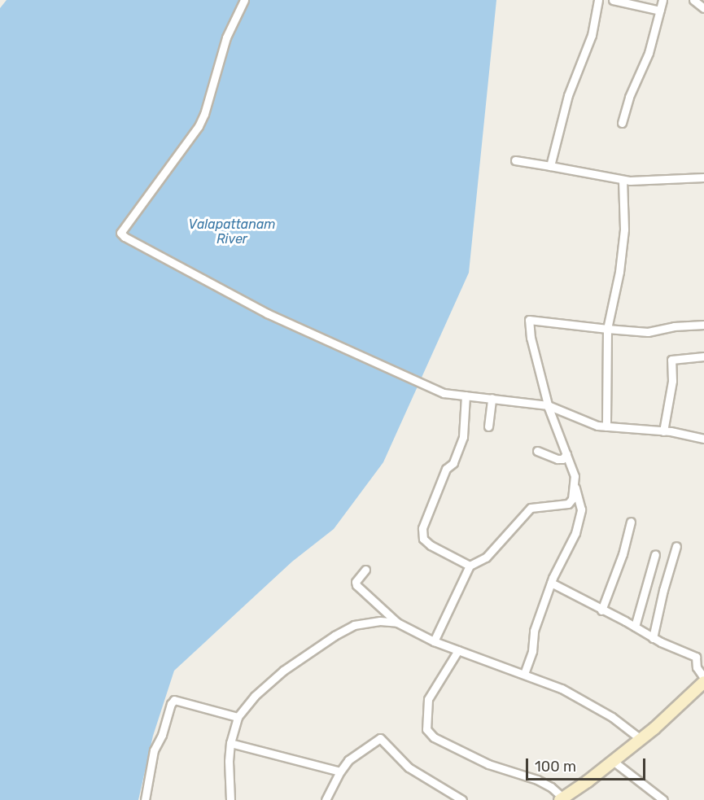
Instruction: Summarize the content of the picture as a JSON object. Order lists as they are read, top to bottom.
{
  "water": ["Valapattanam River"],
  "scale_bar": "100 m"
}
